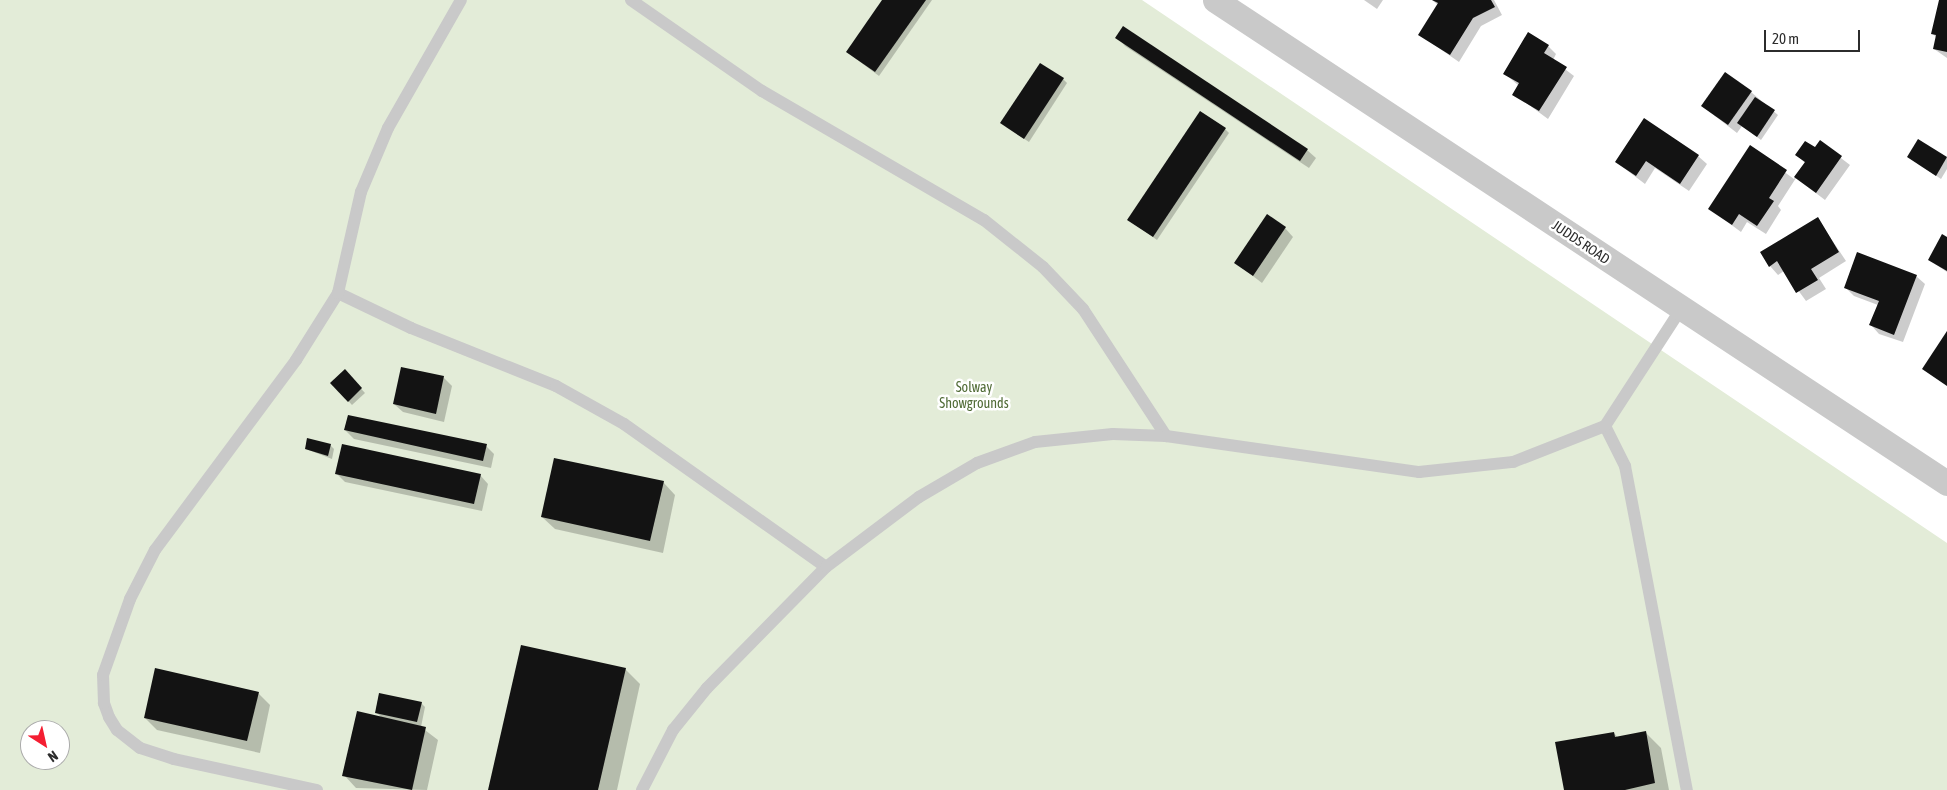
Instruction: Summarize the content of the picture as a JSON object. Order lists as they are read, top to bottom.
{
  "streets": {
    "street": ["JUDDS ROAD"]
  },
  "parks": ["Solway Showgrounds"],
  "scale_bar": "20 m",
  "north": "bottom right"
}
